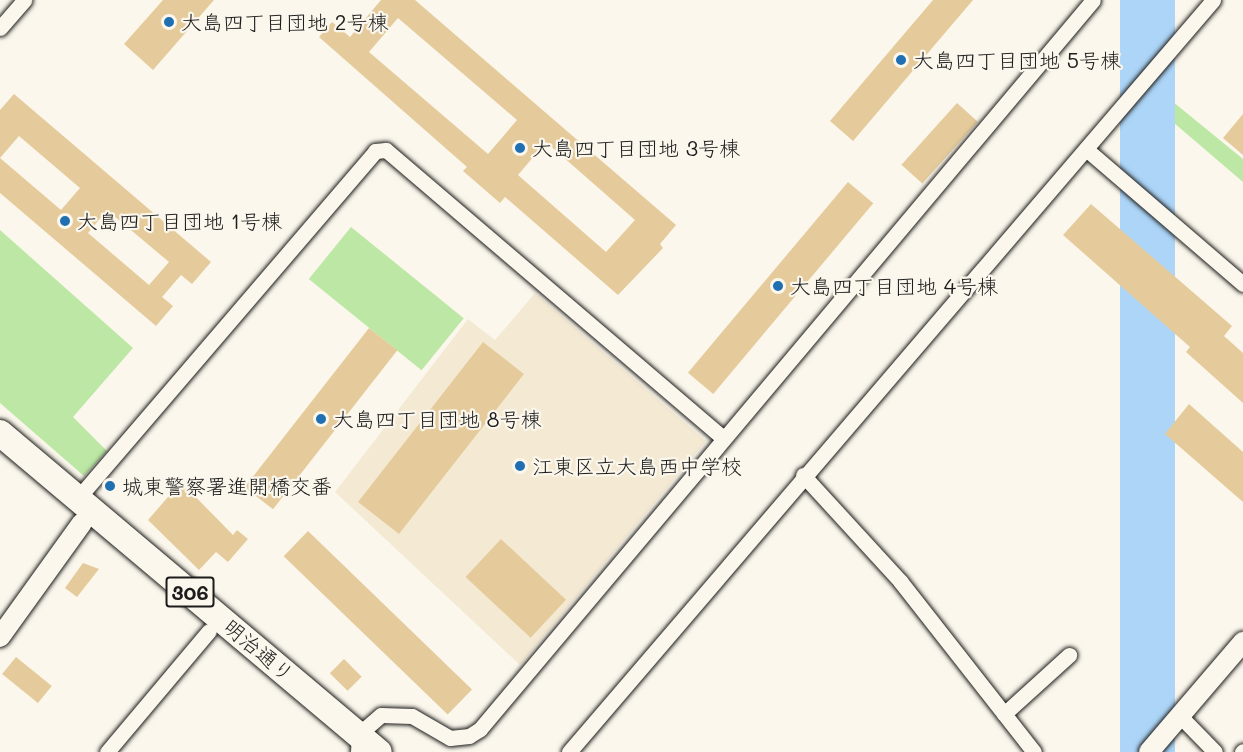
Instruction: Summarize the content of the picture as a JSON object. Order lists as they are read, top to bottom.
{
  "streets": {
    "main road": ["306", "明治通り"]
  },
  "places": [
    "大島四丁目団地 2号棟",
    "大島四丁目団地 5号棟",
    "大島四丁目団地 3号棟",
    "大島四丁目団地 1号棟",
    "大島四丁目団地 4号棟",
    "大島四丁目団地 8号棟",
    "江東区立大島西中学校",
    "城東警察署進開橋交番"
  ]
}
